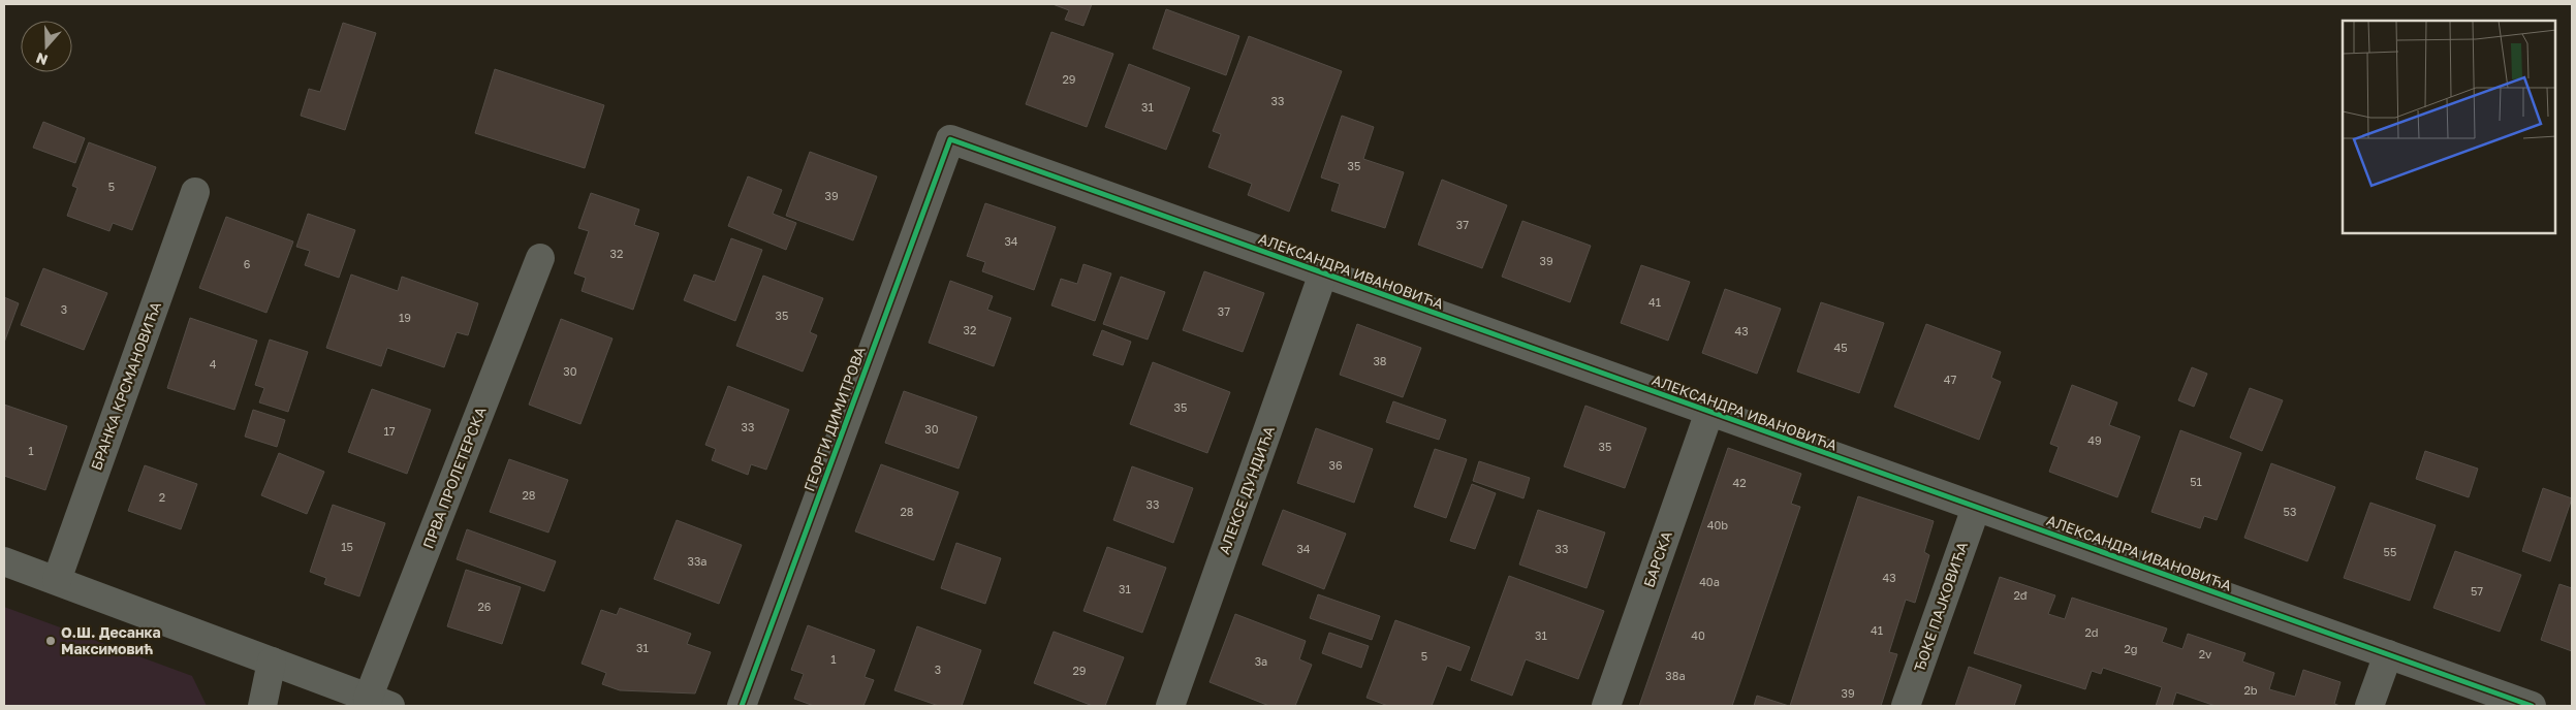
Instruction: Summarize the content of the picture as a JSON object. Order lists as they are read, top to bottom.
{
  "streets": {
    "street": [
      "АЛЕКСАНДРА ИВАНОВИЋА",
      "БРАНКА КРСМАНОВИЋА",
      "ГЕОРГИ ДИМИТРОВА",
      "ПРВА ПРОЛЕТЕРСКА",
      "АЛЕКСЕ ДУНДИЋА",
      "БАРСКА",
      "ЂОКЕ ПАЈКОВИЋА"
    ]
  },
  "crossings": [
    ["АЛЕКСАНДРА ИВАНОВИЋА", "ГЕОРГИ ДИМИТРОВА"],
    ["АЛЕКСАНДРА ИВАНОВИЋА", "АЛЕКСЕ ДУНДИЋА"],
    ["АЛЕКСАНДРА ИВАНОВИЋА", "БАРСКА"],
    ["АЛЕКСАНДРА ИВАНОВИЋА", "ЂОКЕ ПАЈКОВИЋА"]
  ],
  "places": ["О.Ш. Десанка Максимовић"],
  "house_numbers": [
    "29",
    "33",
    "31",
    "35",
    "5",
    "39",
    "37",
    "34",
    "32",
    "39",
    "6",
    "41",
    "3",
    "37",
    "35",
    "19",
    "32",
    "43",
    "45",
    "38",
    "4",
    "30",
    "47",
    "35",
    "33",
    "30",
    "17",
    "49",
    "35",
    "1",
    "36",
    "51",
    "42",
    "28",
    "2",
    "33",
    "28",
    "53",
    "40b",
    "15",
    "34",
    "33",
    "55",
    "33a",
    "43",
    "40a",
    "31",
    "57",
    "2đ",
    "26",
    "41",
    "2d",
    "31",
    "40",
    "31",
    "2g",
    "2v",
    "5",
    "1",
    "3a",
    "3",
    "29",
    "38a",
    "2b",
    "39"
  ],
  "north": "bottom"
}
